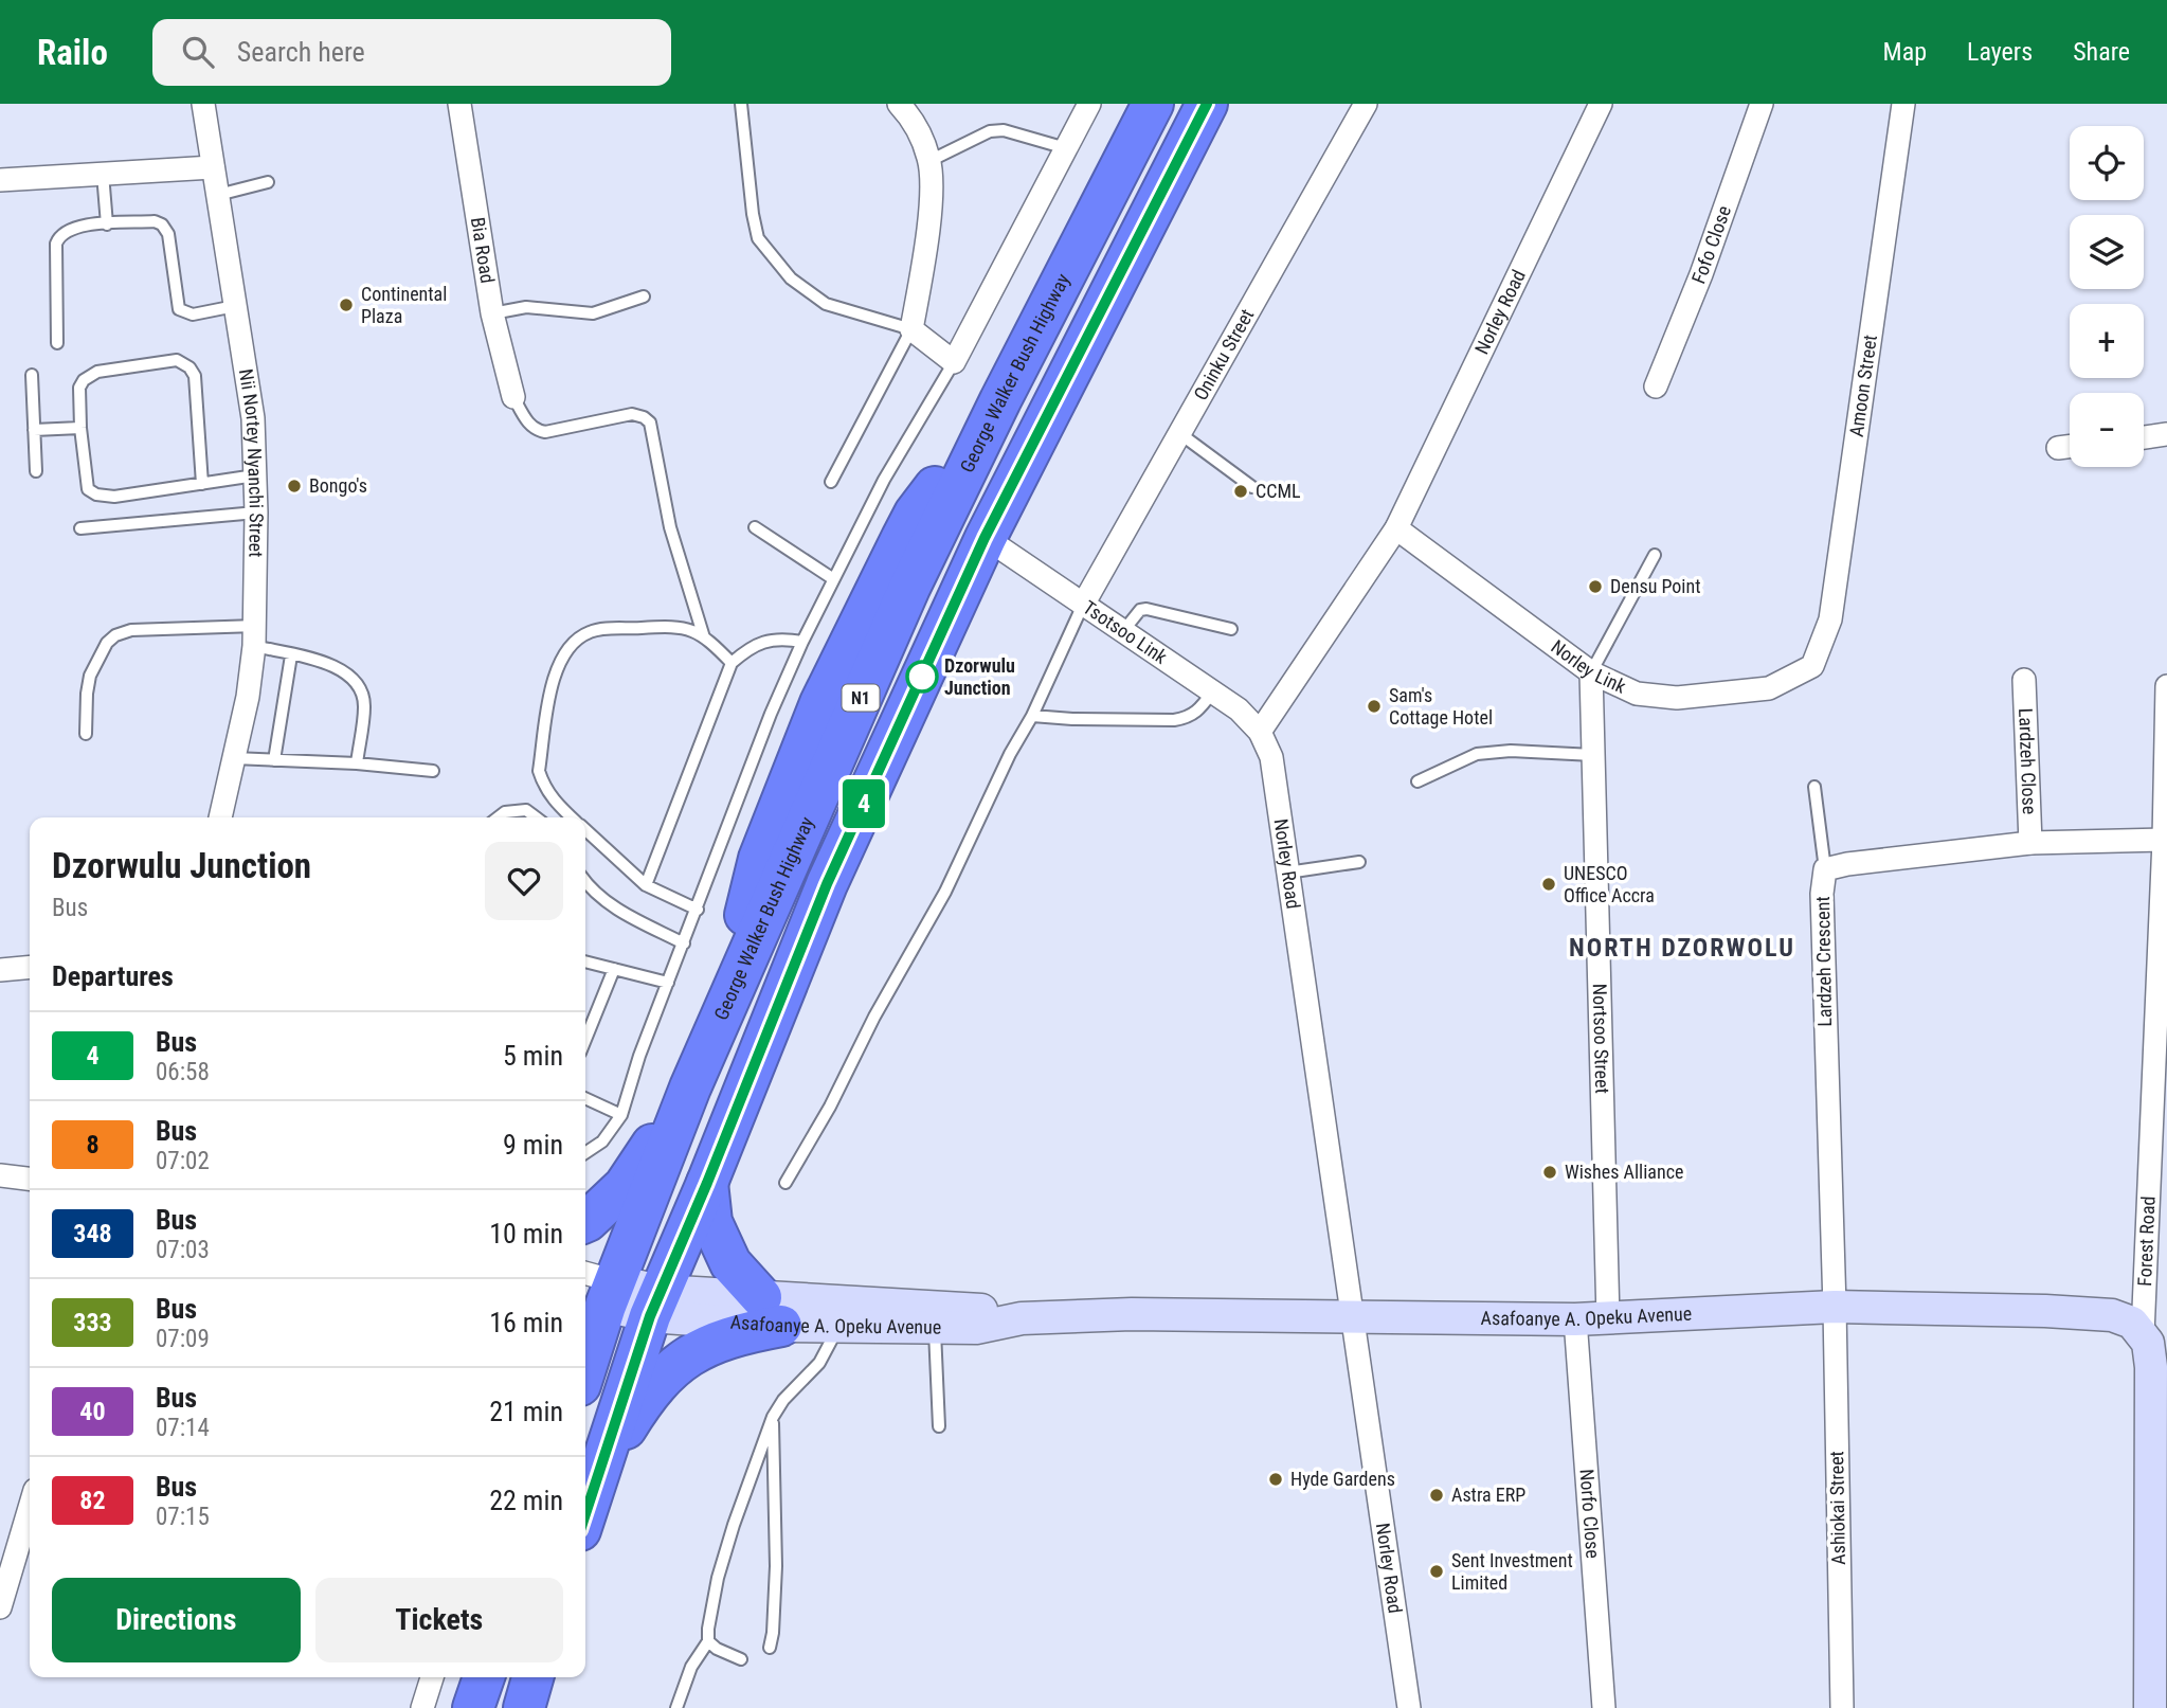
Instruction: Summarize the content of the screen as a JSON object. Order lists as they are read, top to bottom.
{
  "streets": {
    "highway": ["George Walker Bush Highway", "N1"],
    "main road": ["Forest Road", "Asafoanye A. Opeku Avenue"],
    "street": [
      "Fofo Close",
      "Bia Road",
      "Norley Road",
      "Oninku Street",
      "Amoon Street",
      "Nii Nortey Nyanchi Street",
      "Tsotsoo Link",
      "Norley Link",
      "Lardzeh Close",
      "Lardzeh Crescent",
      "Nortsoo Street",
      "Ashiokai Street",
      "Norfo Close"
    ]
  },
  "crossings": [
    ["Norley Road", "Tsotsoo Link"],
    ["Norley Road", "Norley Link"],
    ["Norley Road", "Asafoanye A. Opeku Avenue"],
    ["Oninku Street", "Tsotsoo Link"],
    ["George Walker Bush Highway", "Asafoanye A. Opeku Avenue"],
    ["Amoon Street", "Norley Link"],
    ["Tsotsoo Link", "N1"],
    ["Norley Link", "Nortsoo Street"],
    ["N1", "Asafoanye A. Opeku Avenue"],
    ["Lardzeh Close", "Lardzeh Crescent"],
    ["Lardzeh Crescent", "Forest Road"],
    ["Lardzeh Crescent", "Asafoanye A. Opeku Avenue"],
    ["Lardzeh Crescent", "Ashiokai Street"],
    ["Nortsoo Street", "Asafoanye A. Opeku Avenue"],
    ["Forest Road", "Asafoanye A. Opeku Avenue"],
    ["Asafoanye A. Opeku Avenue", "Ashiokai Street"],
    ["Asafoanye A. Opeku Avenue", "Norfo Close"]
  ],
  "districts": ["NORTH DZORWOLU"],
  "places": [
    "Continental Plaza",
    "Bongo's",
    "CCML",
    "Densu Point",
    "Dzorwulu Junction",
    "Sam's Cottage Hotel",
    "UNESCO Office Accra",
    "Wishes Alliance",
    "Hyde Gardens",
    "Astra ERP",
    "Sent Investment Limited"
  ],
  "lines": ["bus line 4"],
  "page": {
    "header": "Railo",
    "search": "Search here",
    "nav": ["Map", "Layers", "Share"],
    "on_map": "4",
    "map_buttons": ["+", "−"],
    "heading": [
      ["Dzorwulu Junction", "Bus"],
      "Departures"
    ],
    "list": [
      {
        "mark": "4",
        "name": "Bus",
        "note": "06:58",
        "value": "5 min"
      },
      {
        "mark": "8",
        "name": "Bus",
        "note": "07:02",
        "value": "9 min"
      },
      {
        "mark": "348",
        "name": "Bus",
        "note": "07:03",
        "value": "10 min"
      },
      {
        "mark": "333",
        "name": "Bus",
        "note": "07:09",
        "value": "16 min"
      },
      {
        "mark": "40",
        "name": "Bus",
        "note": "07:14",
        "value": "21 min"
      },
      {
        "mark": "82",
        "name": "Bus",
        "note": "07:15",
        "value": "22 min"
      }
    ],
    "buttons": ["Directions", "Tickets"]
  }
}
